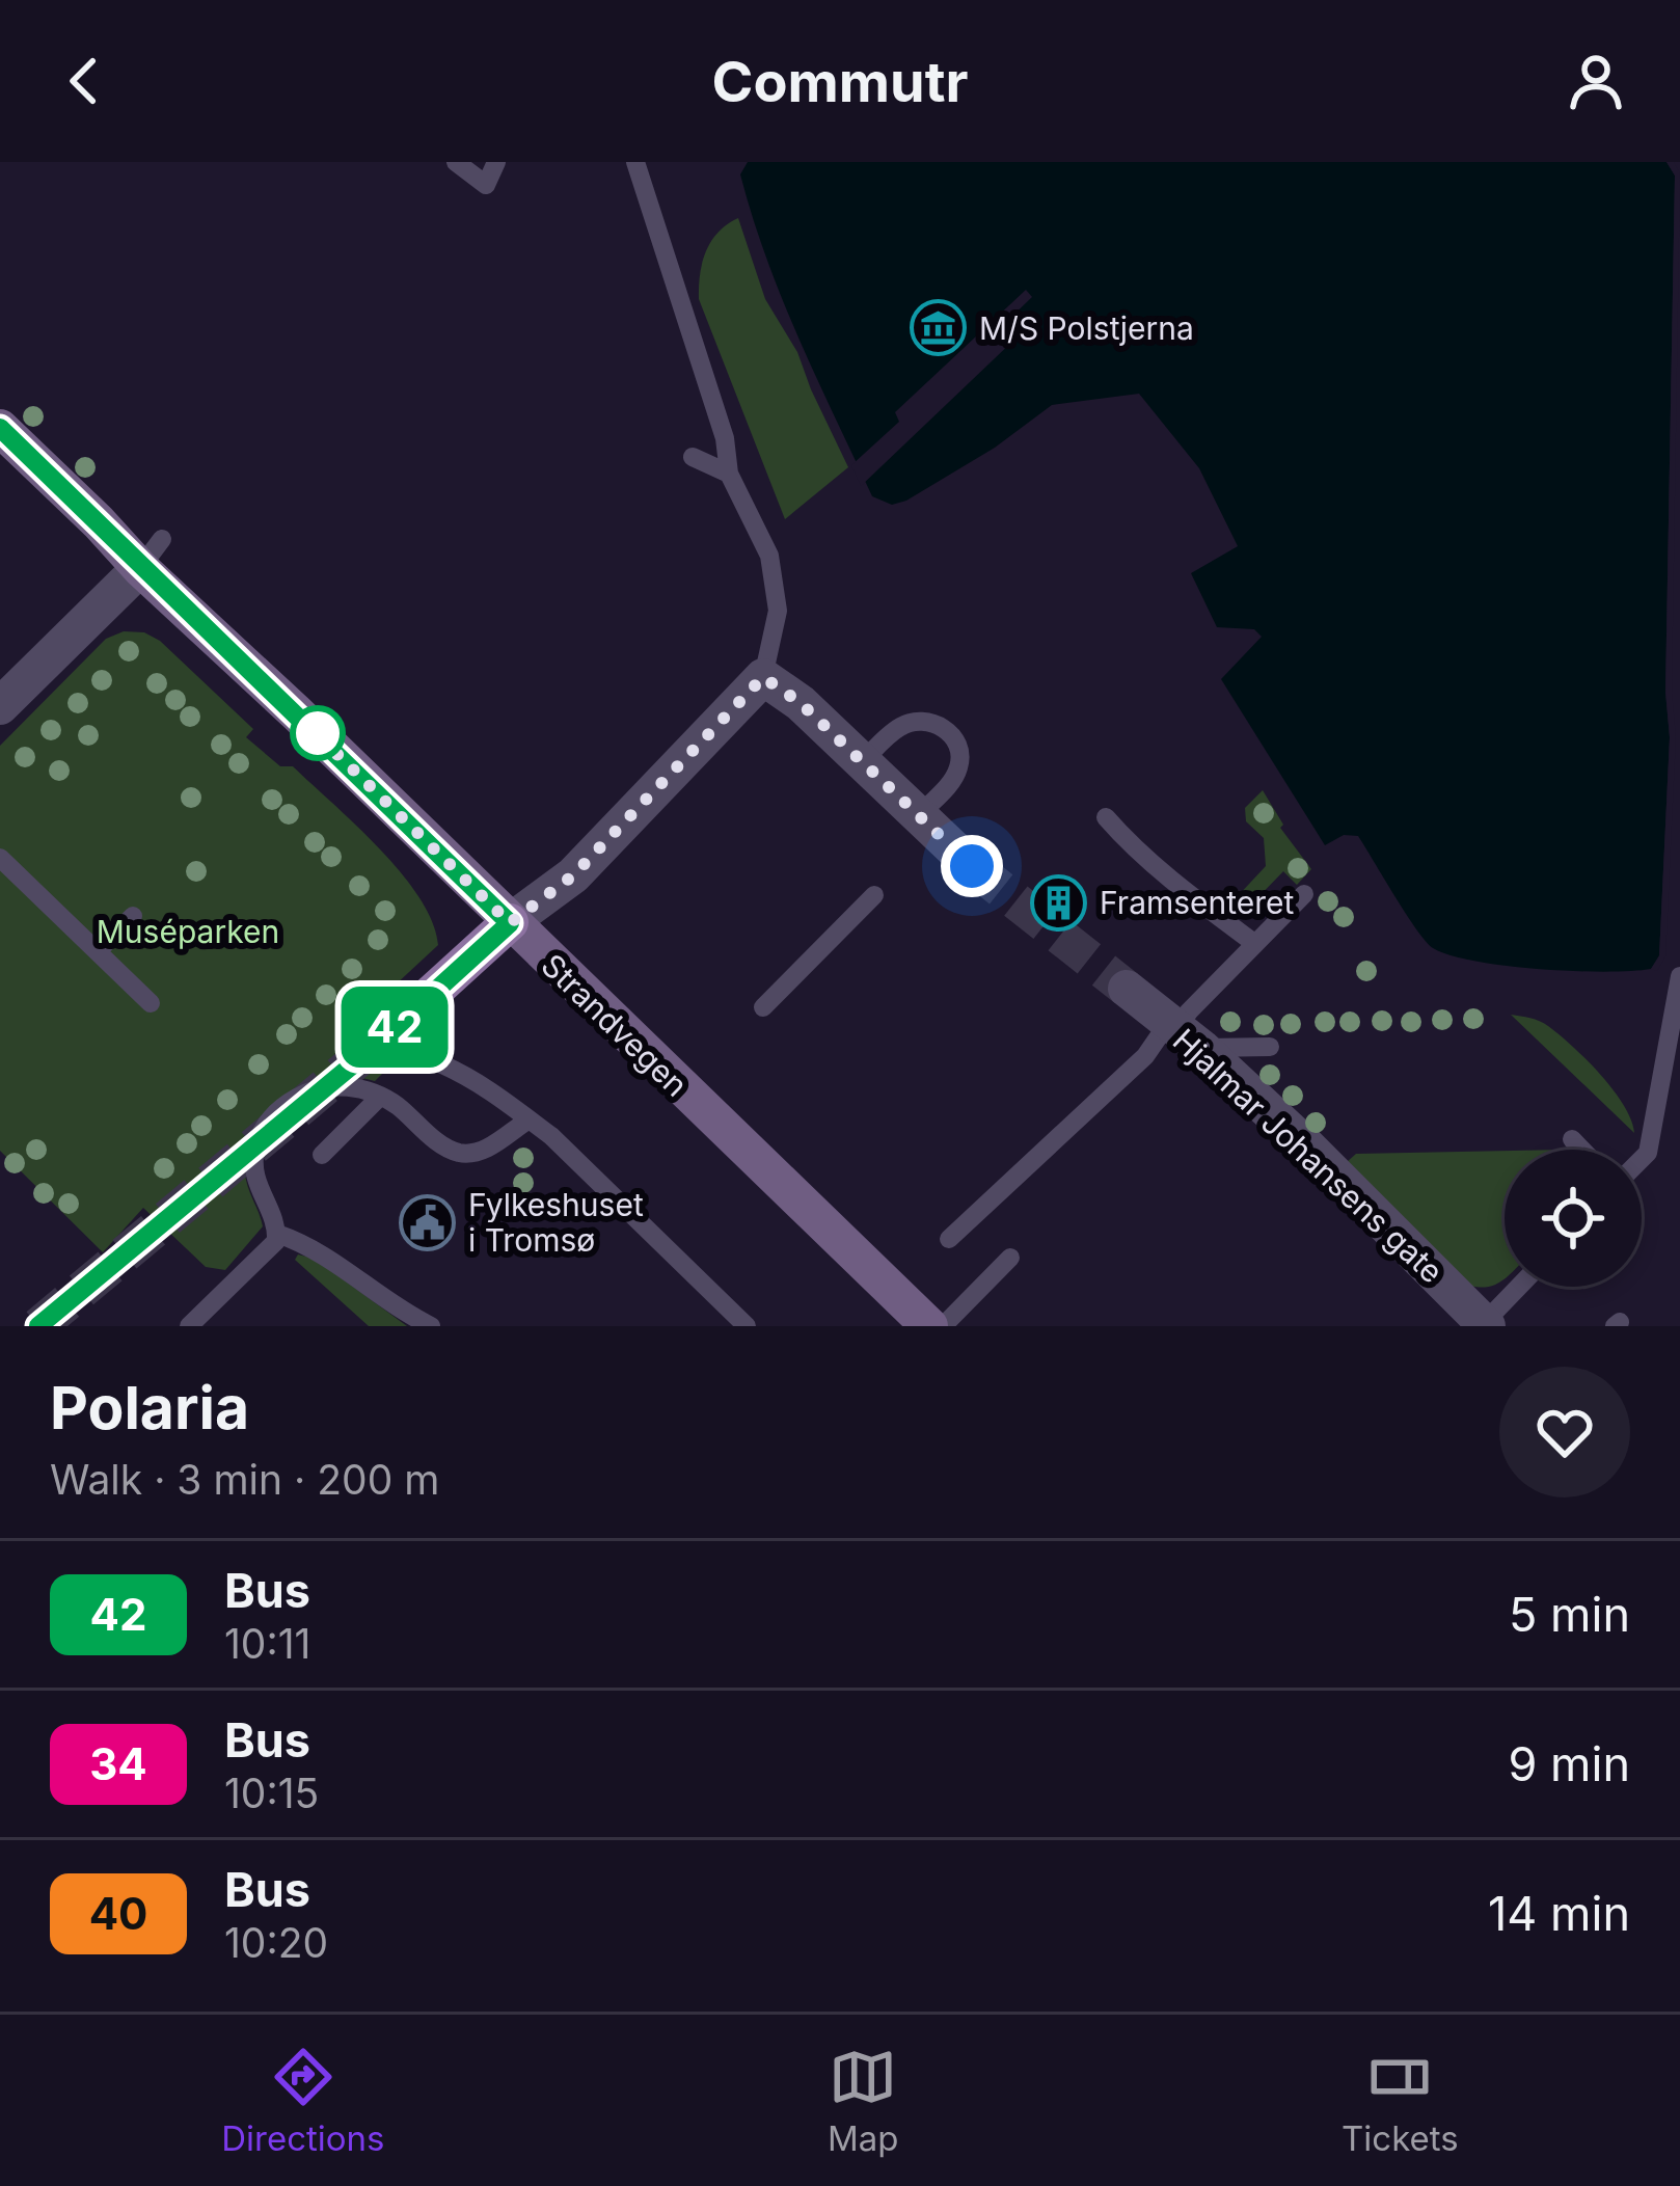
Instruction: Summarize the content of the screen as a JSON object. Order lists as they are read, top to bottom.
{
  "streets": {
    "street": ["Strandvegen", "Hjalmar Johansens gate"]
  },
  "parks": ["Muséparken"],
  "places": {
    "museum": ["M/S Polstjerna"],
    "building": ["Framsenteret"],
    "public building": ["Fylkeshuset i Tromsø"]
  },
  "lines": ["bus line 42"],
  "page": {
    "header": "Commutr",
    "on_map": "42",
    "heading": ["Polaria", "Walk · 3 min · 200 m"],
    "list": [
      {
        "mark": "42",
        "name": "Bus",
        "note": "10:11",
        "value": "5 min"
      },
      {
        "mark": "34",
        "name": "Bus",
        "note": "10:15",
        "value": "9 min"
      },
      {
        "mark": "40",
        "name": "Bus",
        "note": "10:20",
        "value": "14 min"
      }
    ],
    "tabs": ["Directions", "Map", "Tickets"]
  }
}
